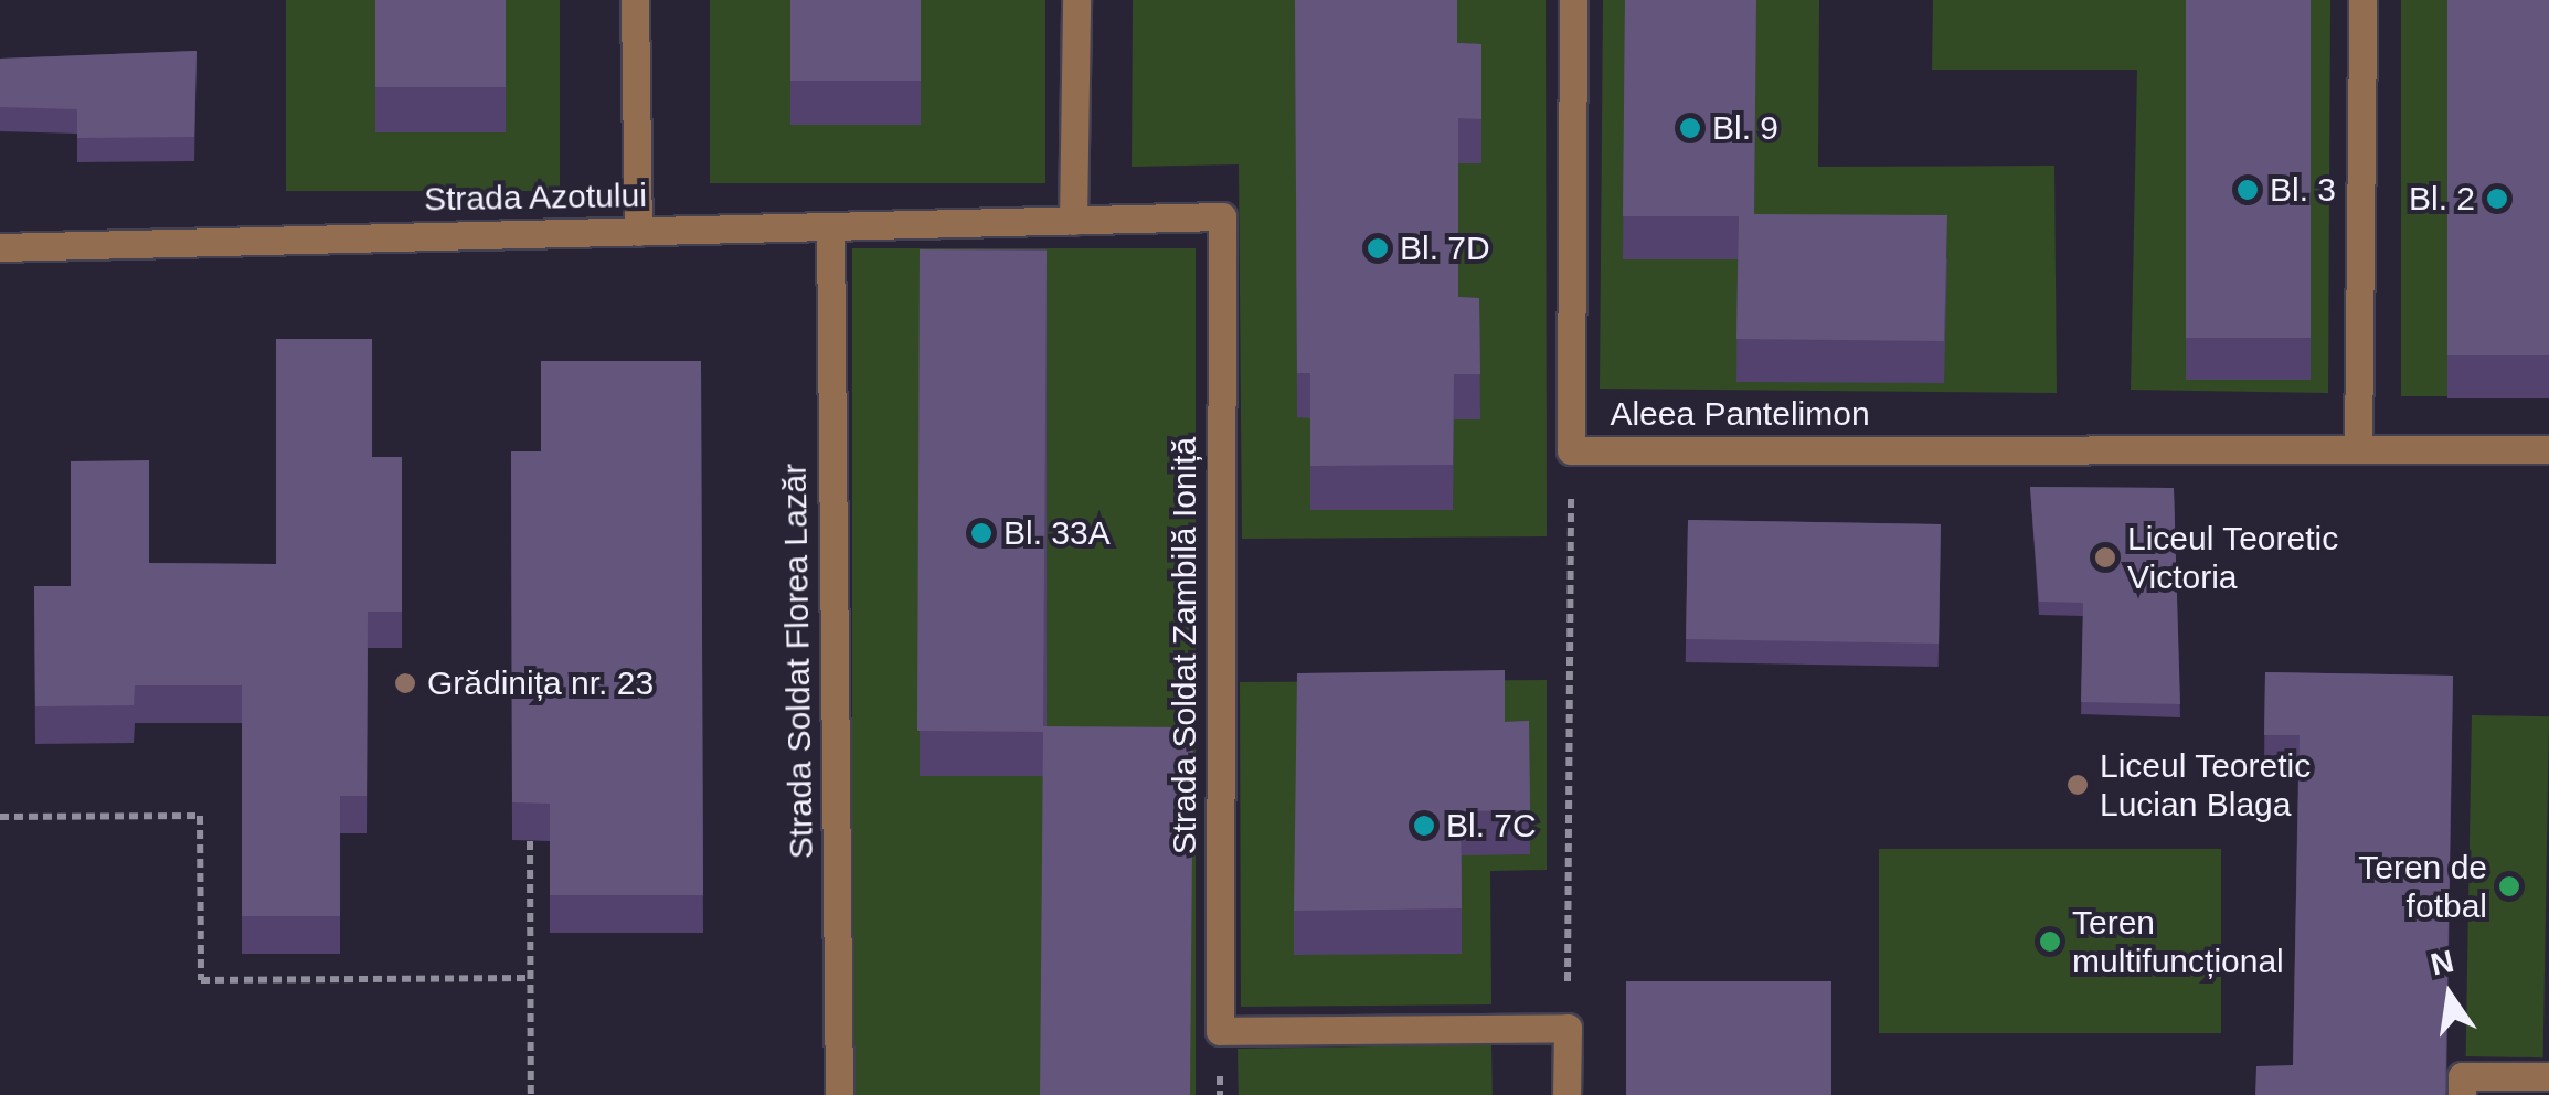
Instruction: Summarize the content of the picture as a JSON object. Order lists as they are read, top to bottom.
{
  "streets": {
    "street": [
      "Strada Azotului",
      "Aleea Pantelimon",
      "Strada Soldat Zambilă Ioniță",
      "Strada Soldat Florea Lazăr"
    ]
  },
  "crossings": [
    ["Strada Azotului", "Strada Soldat Zambilă Ioniță"],
    ["Strada Azotului", "Strada Soldat Florea Lazăr"]
  ],
  "places": [
    "Bl. 9",
    "Bl. 3",
    "Bl. 2",
    "Bl. 7D",
    "Bl. 33A",
    "Liceul Teoretic Victoria",
    "Grădinița nr. 23",
    "Liceul Teoretic Lucian Blaga",
    "Bl. 7C",
    "Teren de fotbal",
    "Teren multifuncțional"
  ],
  "north": "top"
}
